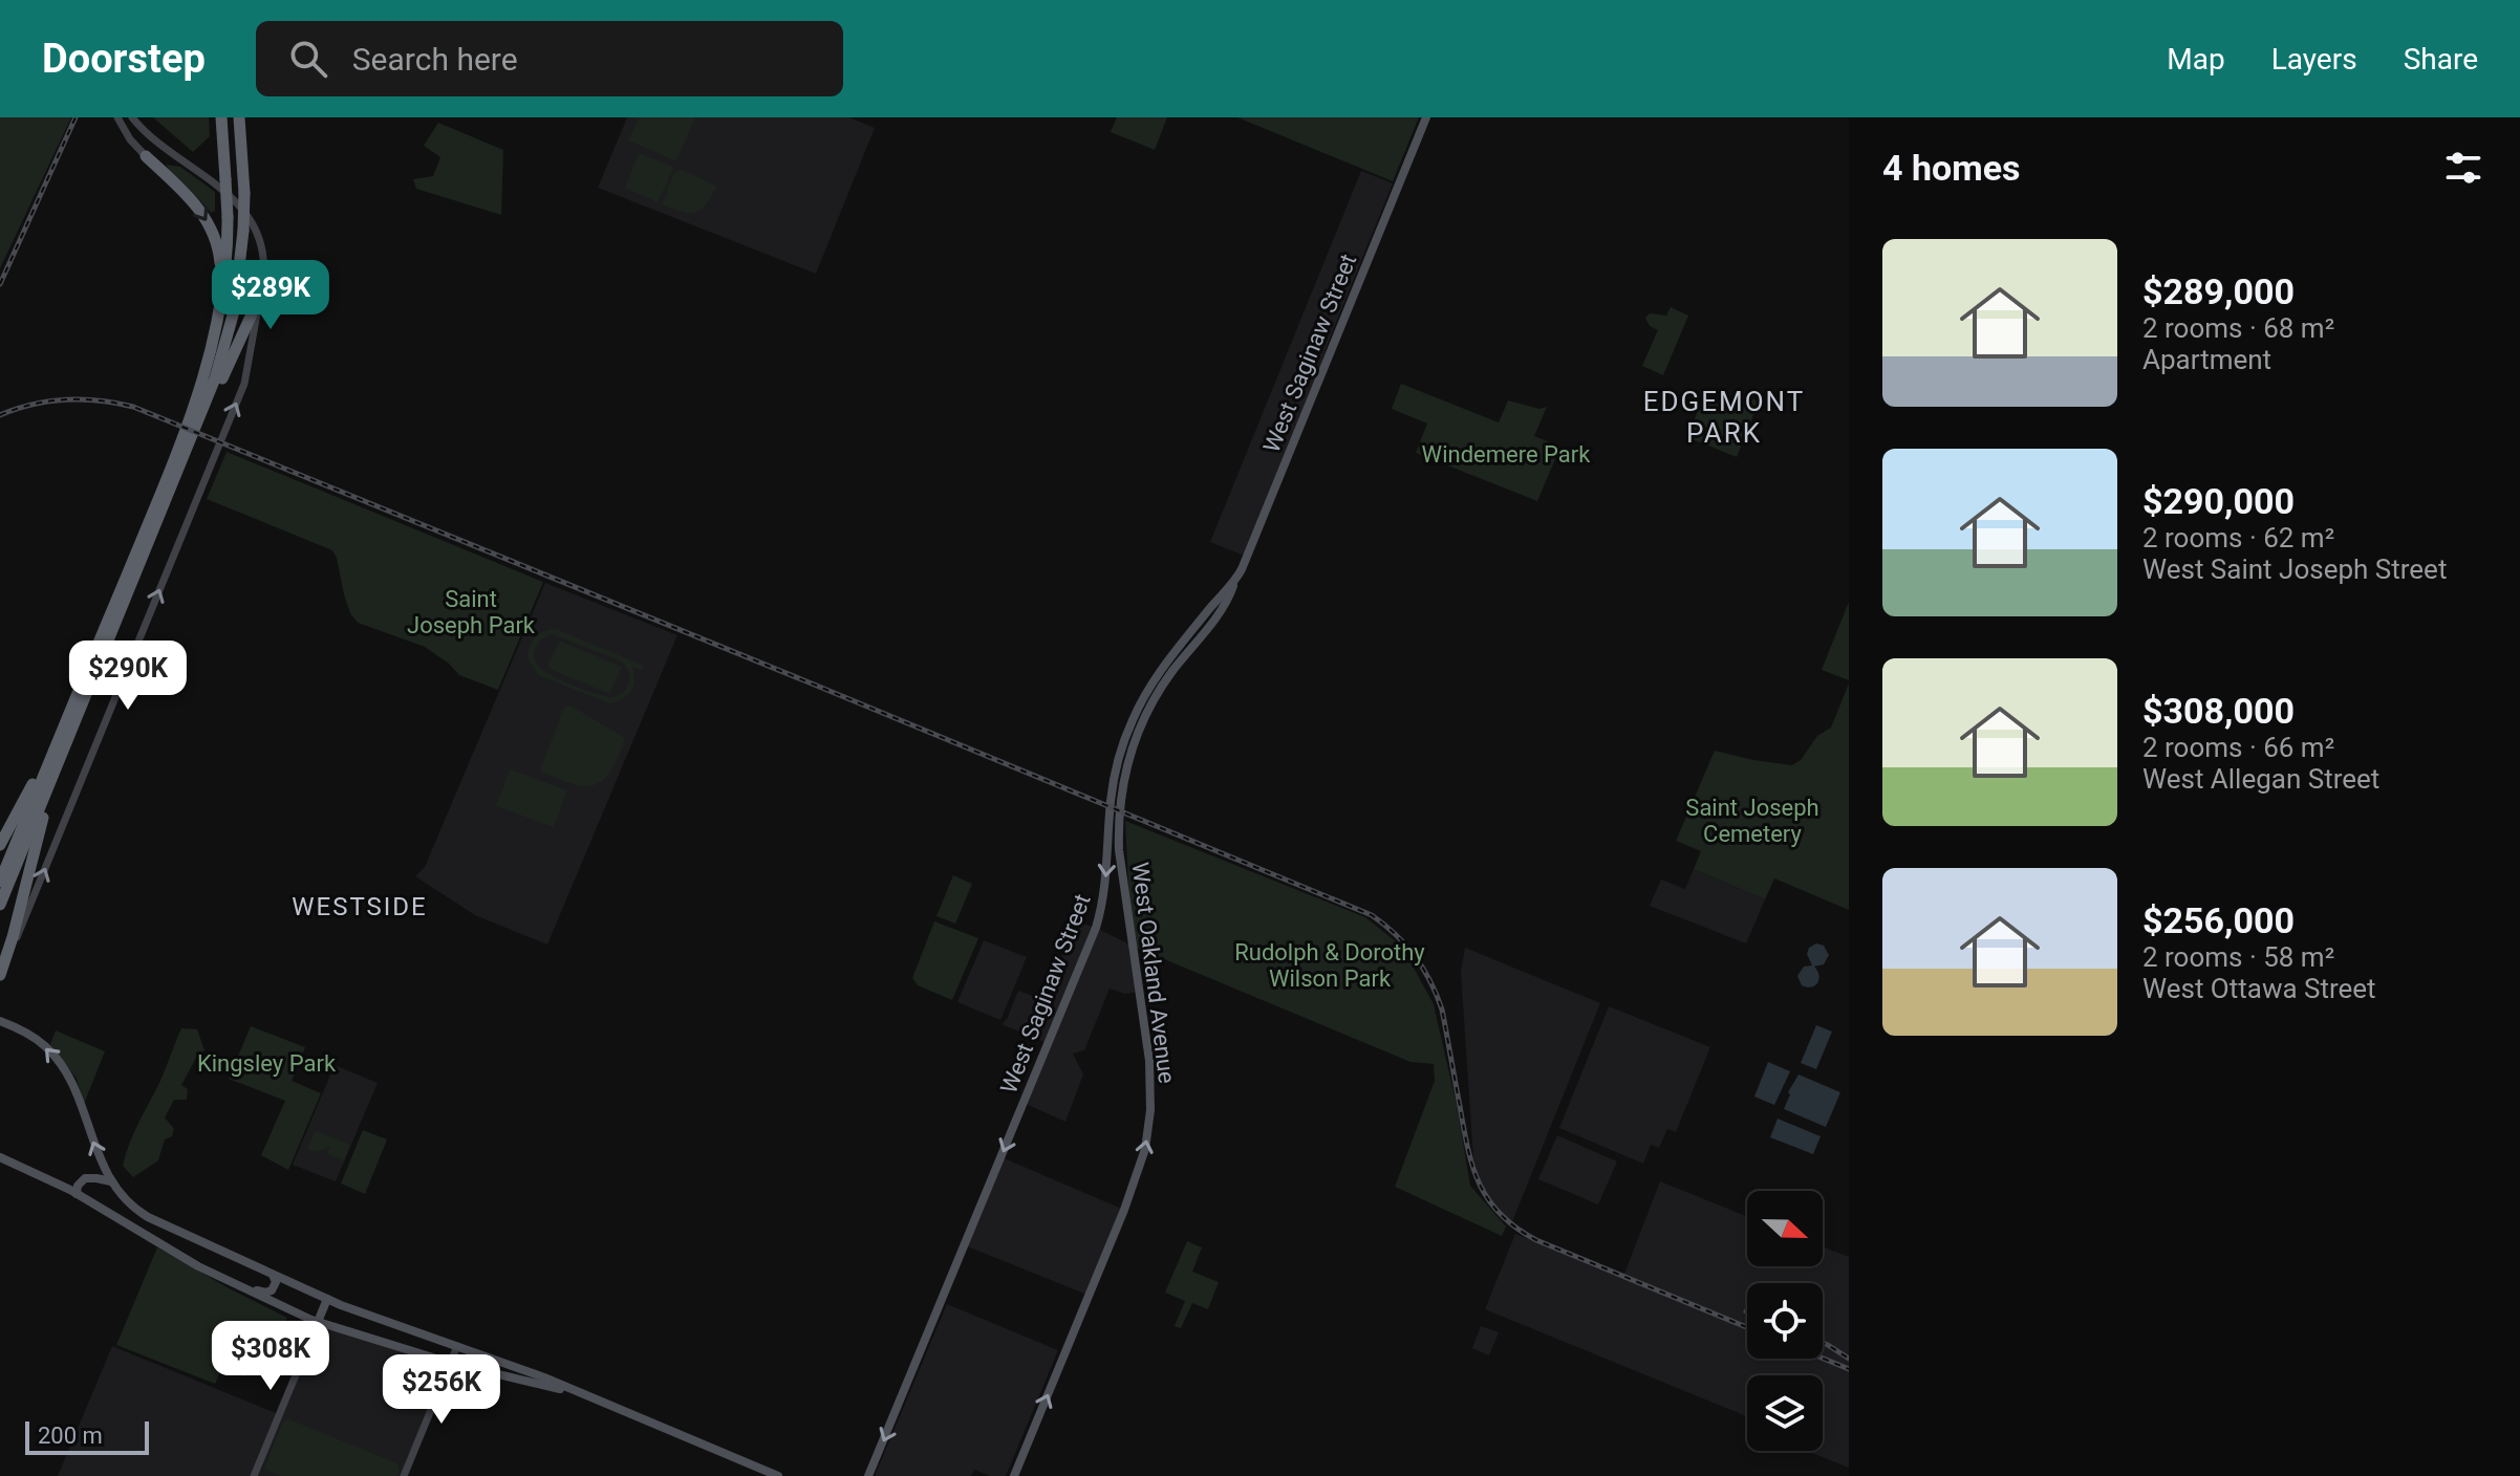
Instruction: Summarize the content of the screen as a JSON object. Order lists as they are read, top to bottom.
{
  "streets": {
    "main road": ["West Saginaw Street", "West Oakland Avenue"]
  },
  "crossings": [
    ["West Saginaw Street", "West Oakland Avenue"]
  ],
  "one_way": ["West Saginaw Street", "West Oakland Avenue"],
  "districts": ["EDGEMONT PARK", "WESTSIDE"],
  "parks": [
    "Windemere Park",
    "Saint Joseph Park",
    "Saint Joseph Cemetery",
    "Rudolph & Dorothy Wilson Park",
    "Kingsley Park"
  ],
  "scale_bar": "200 m",
  "north": "right",
  "page": {
    "header": "Doorstep",
    "search": "Search here",
    "nav": ["Map", "Layers", "Share"],
    "heading": "4 homes",
    "list": [
      {
        "name": "$289,000",
        "note": "2 rooms · 68 m² · Apartment"
      },
      {
        "name": "$290,000",
        "note": "2 rooms · 62 m² · West Saint Joseph Street"
      },
      {
        "name": "$308,000",
        "note": "2 rooms · 66 m² · West Allegan Street"
      },
      {
        "name": "$256,000",
        "note": "2 rooms · 58 m² · West Ottawa Street"
      }
    ],
    "price": [
      "$289K",
      "$290K",
      "$308K",
      "$256K"
    ],
    "scale": "200 m"
  }
}
